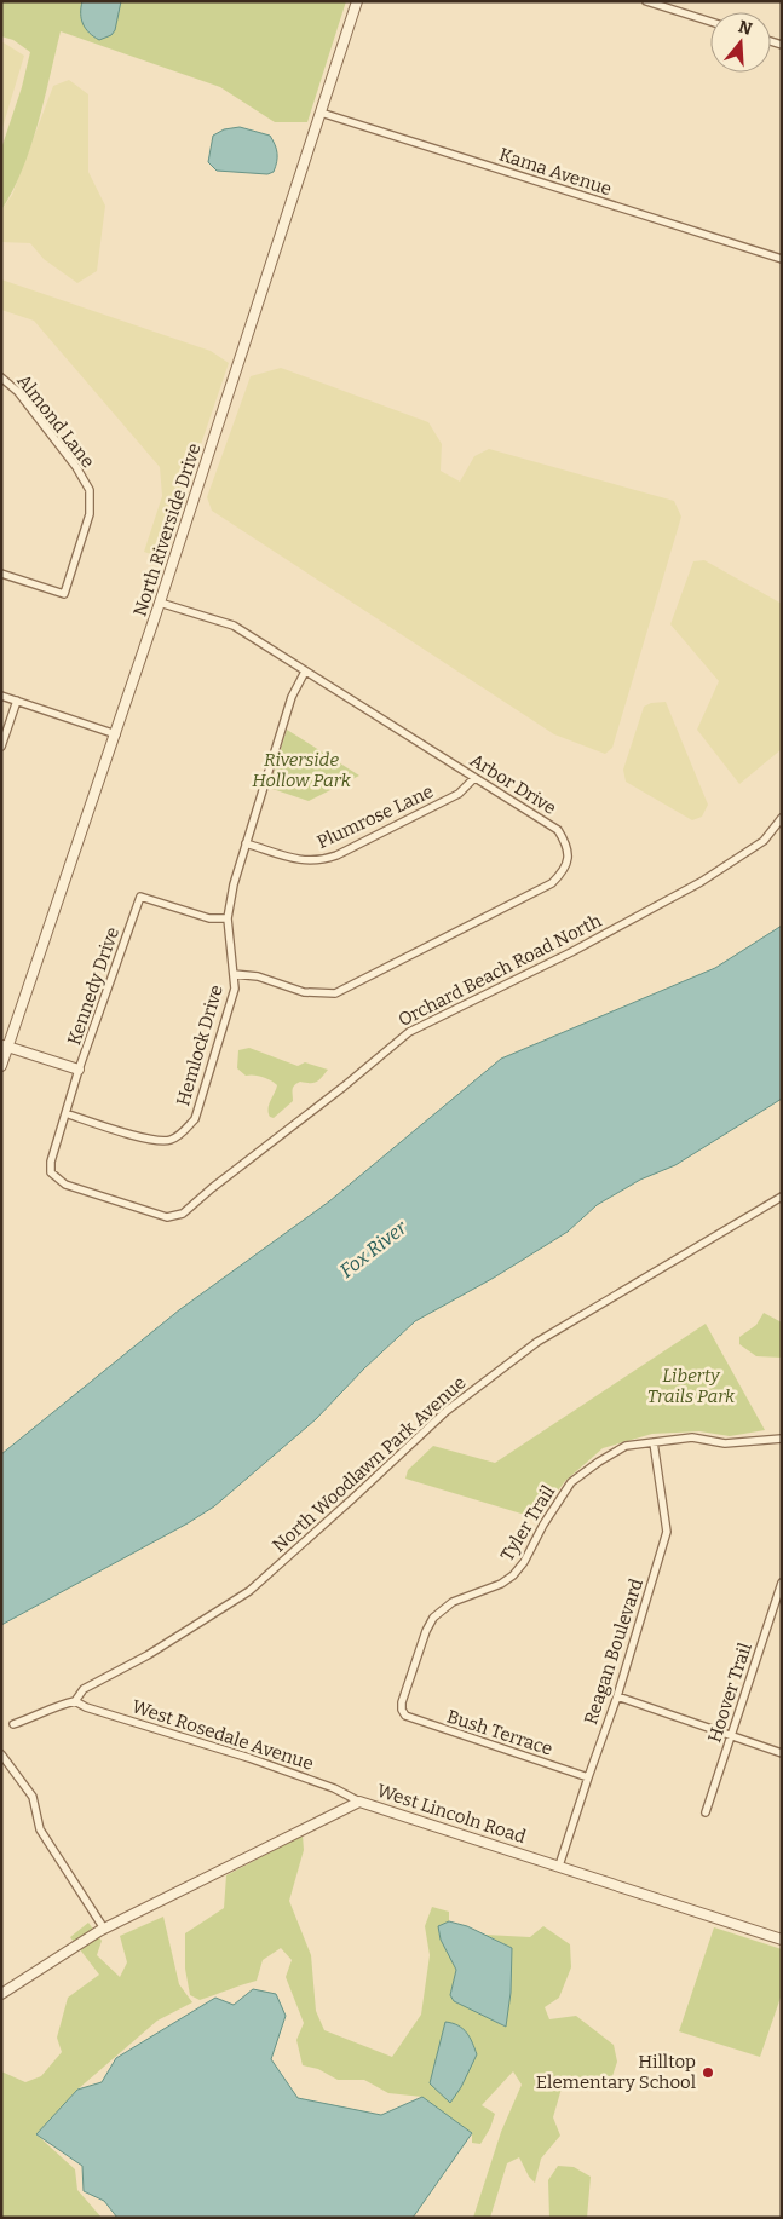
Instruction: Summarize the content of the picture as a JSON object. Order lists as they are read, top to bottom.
{
  "streets": {
    "street": [
      "Kama Avenue",
      "Almond Lane",
      "North Riverside Drive",
      "Arbor Drive",
      "Plumrose Lane",
      "Orchard Beach Road North",
      "Kennedy Drive",
      "Hemlock Drive",
      "North Woodlawn Park Avenue",
      "Tyler Trail",
      "Reagan Boulevard",
      "Hoover Trail",
      "Bush Terrace",
      "West Rosedale Avenue",
      "West Lincoln Road"
    ]
  },
  "crossings": [
    ["Kama Avenue", "North Riverside Drive"],
    ["North Riverside Drive", "Arbor Drive"],
    ["Arbor Drive", "Plumrose Lane"],
    ["Arbor Drive", "Hemlock Drive"],
    ["Plumrose Lane", "Hemlock Drive"],
    ["Orchard Beach Road North", "Kennedy Drive"],
    ["Kennedy Drive", "Hemlock Drive"],
    ["North Woodlawn Park Avenue", "West Rosedale Avenue"],
    ["Tyler Trail", "Reagan Boulevard"],
    ["Tyler Trail", "Bush Terrace"],
    ["Reagan Boulevard", "Bush Terrace"],
    ["Reagan Boulevard", "West Lincoln Road"],
    ["West Rosedale Avenue", "West Lincoln Road"]
  ],
  "water": ["Fox River"],
  "parks": ["Riverside Hollow Park", "Liberty Trails Park"],
  "places": ["Hilltop Elementary School"],
  "north": "top"
}
